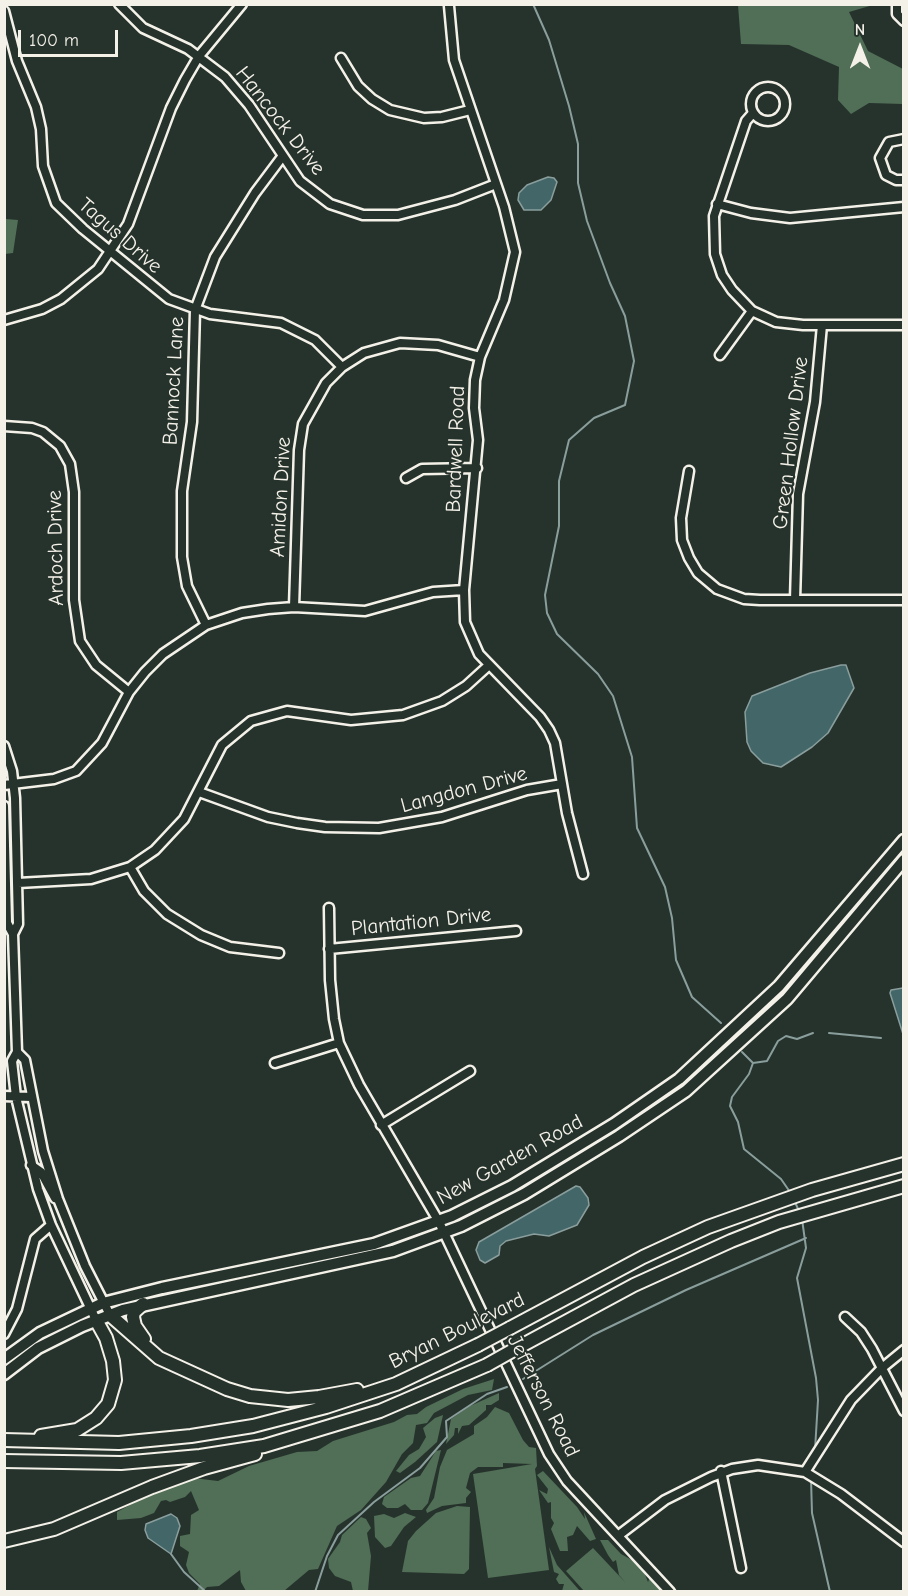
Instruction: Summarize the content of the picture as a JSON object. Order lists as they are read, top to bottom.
{
  "streets": {
    "highway": ["Bryan Boulevard"],
    "main road": ["New Garden Road"],
    "street": [
      "Hancock Drive",
      "Tagus Drive",
      "Bannock Lane",
      "Green Hollow Drive",
      "Bardwell Road",
      "Amidon Drive",
      "Ardoch Drive",
      "Langdon Drive",
      "Plantation Drive",
      "Jefferson Road"
    ]
  },
  "crossings": [
    ["Hancock Drive", "Bannock Lane"],
    ["Hancock Drive", "Bardwell Road"],
    ["Tagus Drive", "Bannock Lane"],
    ["Tagus Drive", "Amidon Drive"],
    ["Bardwell Road", "Amidon Drive"],
    ["Bardwell Road", "Langdon Drive"],
    ["Plantation Drive", "Jefferson Road"],
    ["New Garden Road", "Jefferson Road"]
  ],
  "scale_bar": "100 m",
  "north": "top"
}
